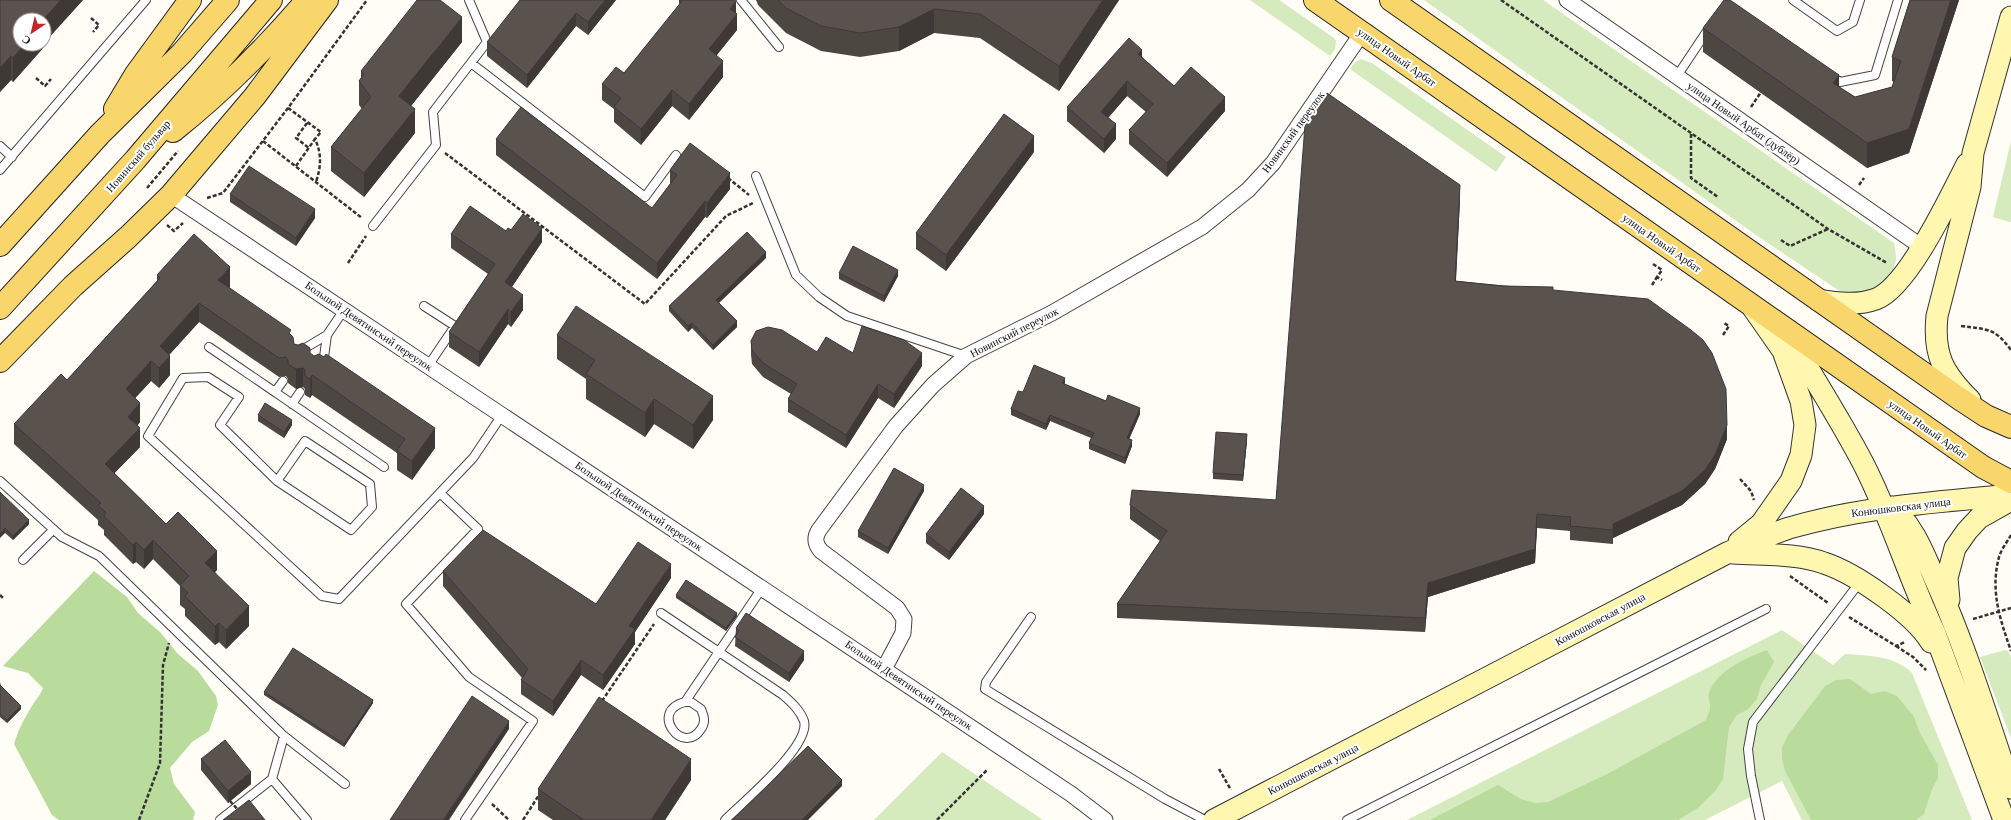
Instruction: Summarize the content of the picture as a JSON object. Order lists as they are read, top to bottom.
{
  "streets": {
    "main road": ["улица Новый Арбат", "Новинский бульвар", "Конюшковская улица"],
    "street": ["улица Новый Арбат (дублёр)", "Новинский переулок", "Большой Девятинский переулок"]
  },
  "crossings": [
    ["улица Новый Арбат", "Новинский переулок"],
    ["Новинский переулок", "Большой Девятинский переулок"]
  ],
  "north": "bottom left"
}
